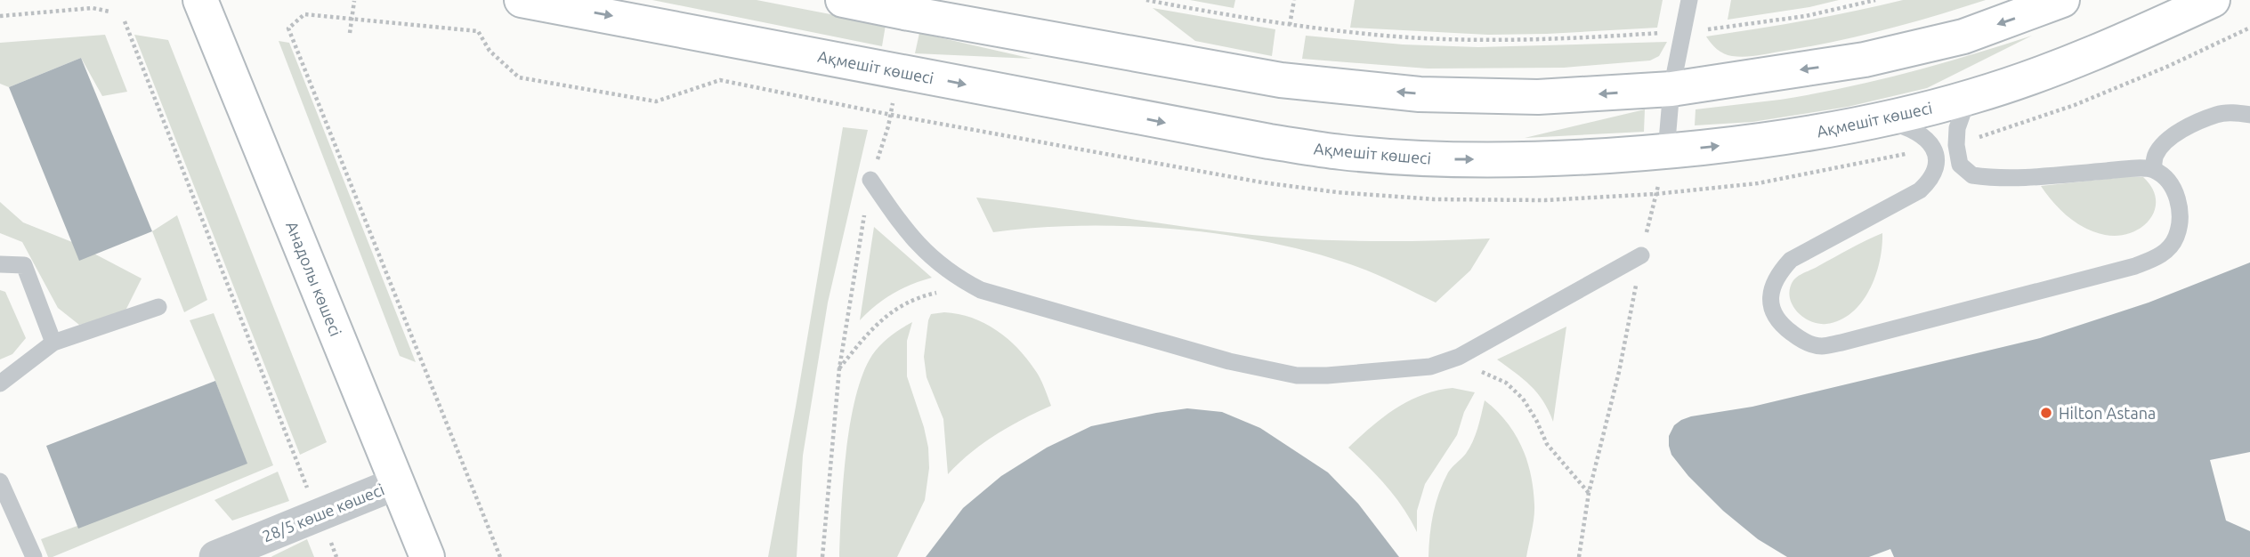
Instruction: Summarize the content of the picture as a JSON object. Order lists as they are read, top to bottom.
{
  "streets": {
    "street": ["Ақмешіт көшесі", "Анадолы көшесі", "28/5 көше көшесі"]
  },
  "crossings": [
    ["Анадолы көшесі", "28/5 көше көшесі"]
  ],
  "places": ["Hilton Astana"]
}
